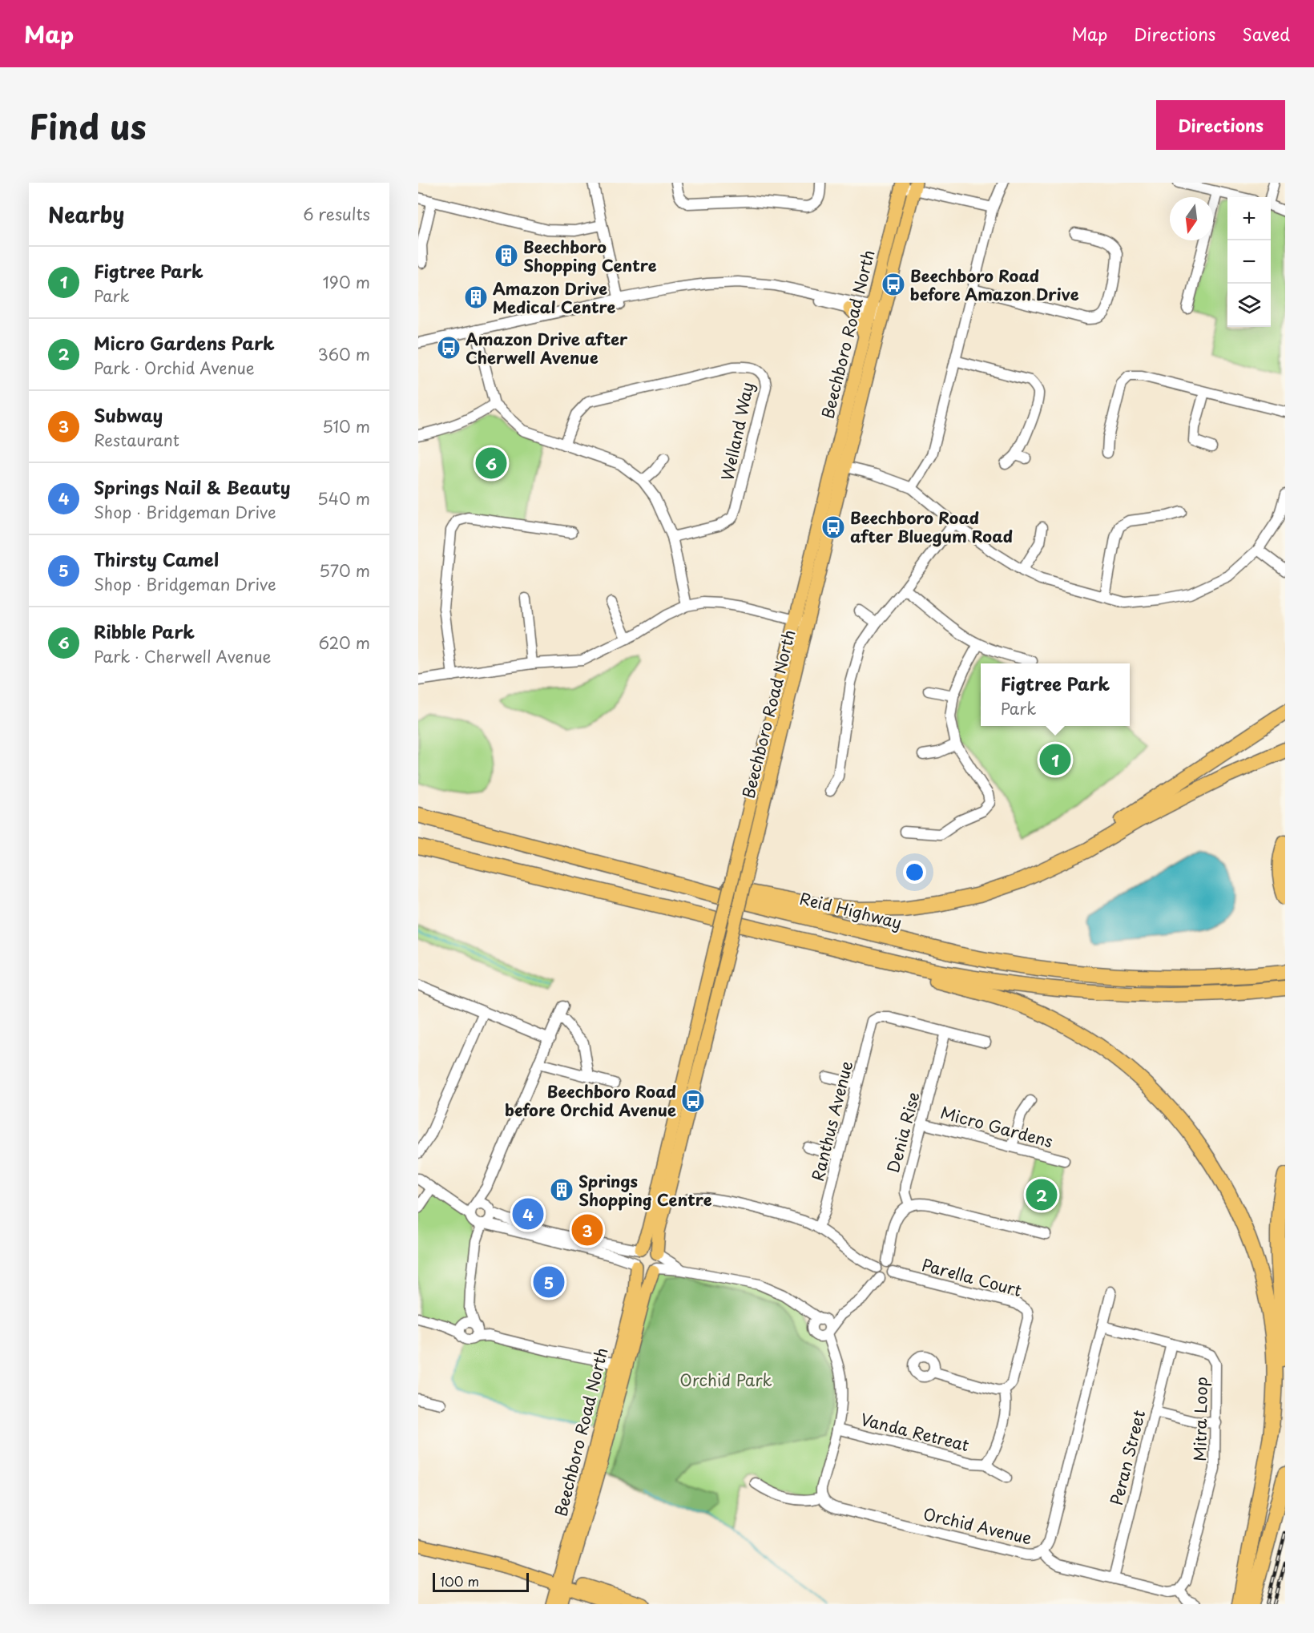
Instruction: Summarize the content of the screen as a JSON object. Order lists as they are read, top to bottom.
{
  "streets": {
    "highway": ["Reid Highway"],
    "main road": ["Beechboro Road North"],
    "street": [
      "Welland Way",
      "Ranthus Avenue",
      "Micro Gardens",
      "Denia Rise",
      "Parella Court",
      "Mitra Loop",
      "Vanda Retreat",
      "Peran Street",
      "Orchid Avenue"
    ]
  },
  "crossings": [
    ["Ranthus Avenue", "Denia Rise"],
    ["Micro Gardens", "Denia Rise"],
    ["Parella Court", "Vanda Retreat"],
    ["Mitra Loop", "Peran Street"],
    ["Mitra Loop", "Orchid Avenue"]
  ],
  "parks": ["Orchid Park"],
  "places": {
    "building": ["Beechboro Shopping Centre", "Amazon Drive Medical Centre", "Springs Shopping Centre"],
    "bus stop": [
      "Beechboro Road before Amazon Drive",
      "Amazon Drive after Cherwell Avenue",
      "Beechboro Road after Bluegum Road",
      "Beechboro Road before Orchid Avenue"
    ]
  },
  "scale_bar": "100 m",
  "north": "bottom",
  "page": {
    "header": "Map",
    "nav": ["Map", "Directions", "Saved"],
    "title": "Find us",
    "buttons": "Directions",
    "heading": ["Nearby", "6 results"],
    "map_buttons": ["+", "−"],
    "list": [
      {
        "mark": "1",
        "name": "Figtree Park",
        "note": "Park",
        "value": "190 m"
      },
      {
        "mark": "2",
        "name": "Micro Gardens Park",
        "note": "Park · Orchid Avenue",
        "value": "360 m"
      },
      {
        "mark": "3",
        "name": "Subway",
        "note": "Restaurant",
        "value": "510 m"
      },
      {
        "mark": "4",
        "name": "Springs Nail & Beauty",
        "note": "Shop · Bridgeman Drive",
        "value": "540 m"
      },
      {
        "mark": "5",
        "name": "Thirsty Camel",
        "note": "Shop · Bridgeman Drive",
        "value": "570 m"
      },
      {
        "mark": "6",
        "name": "Ribble Park",
        "note": "Park · Cherwell Avenue",
        "value": "620 m"
      }
    ],
    "pins": [
      "6",
      "1",
      "2",
      "4",
      "3",
      "5"
    ],
    "popup": ["Figtree Park", "Park"],
    "scale": "100 m"
  }
}
